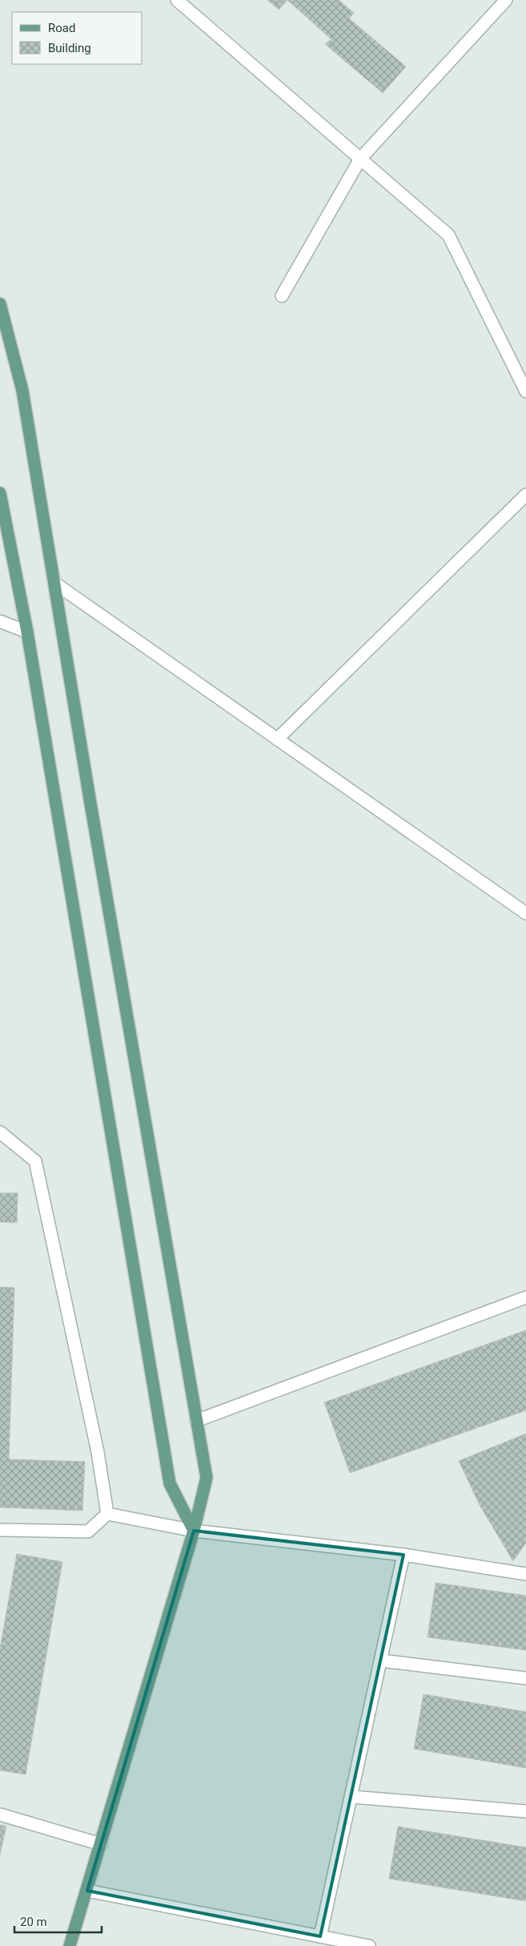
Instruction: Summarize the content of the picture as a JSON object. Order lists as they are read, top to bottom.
{
  "legend": ["Road", "Building"],
  "scale_bar": "20 m"
}
